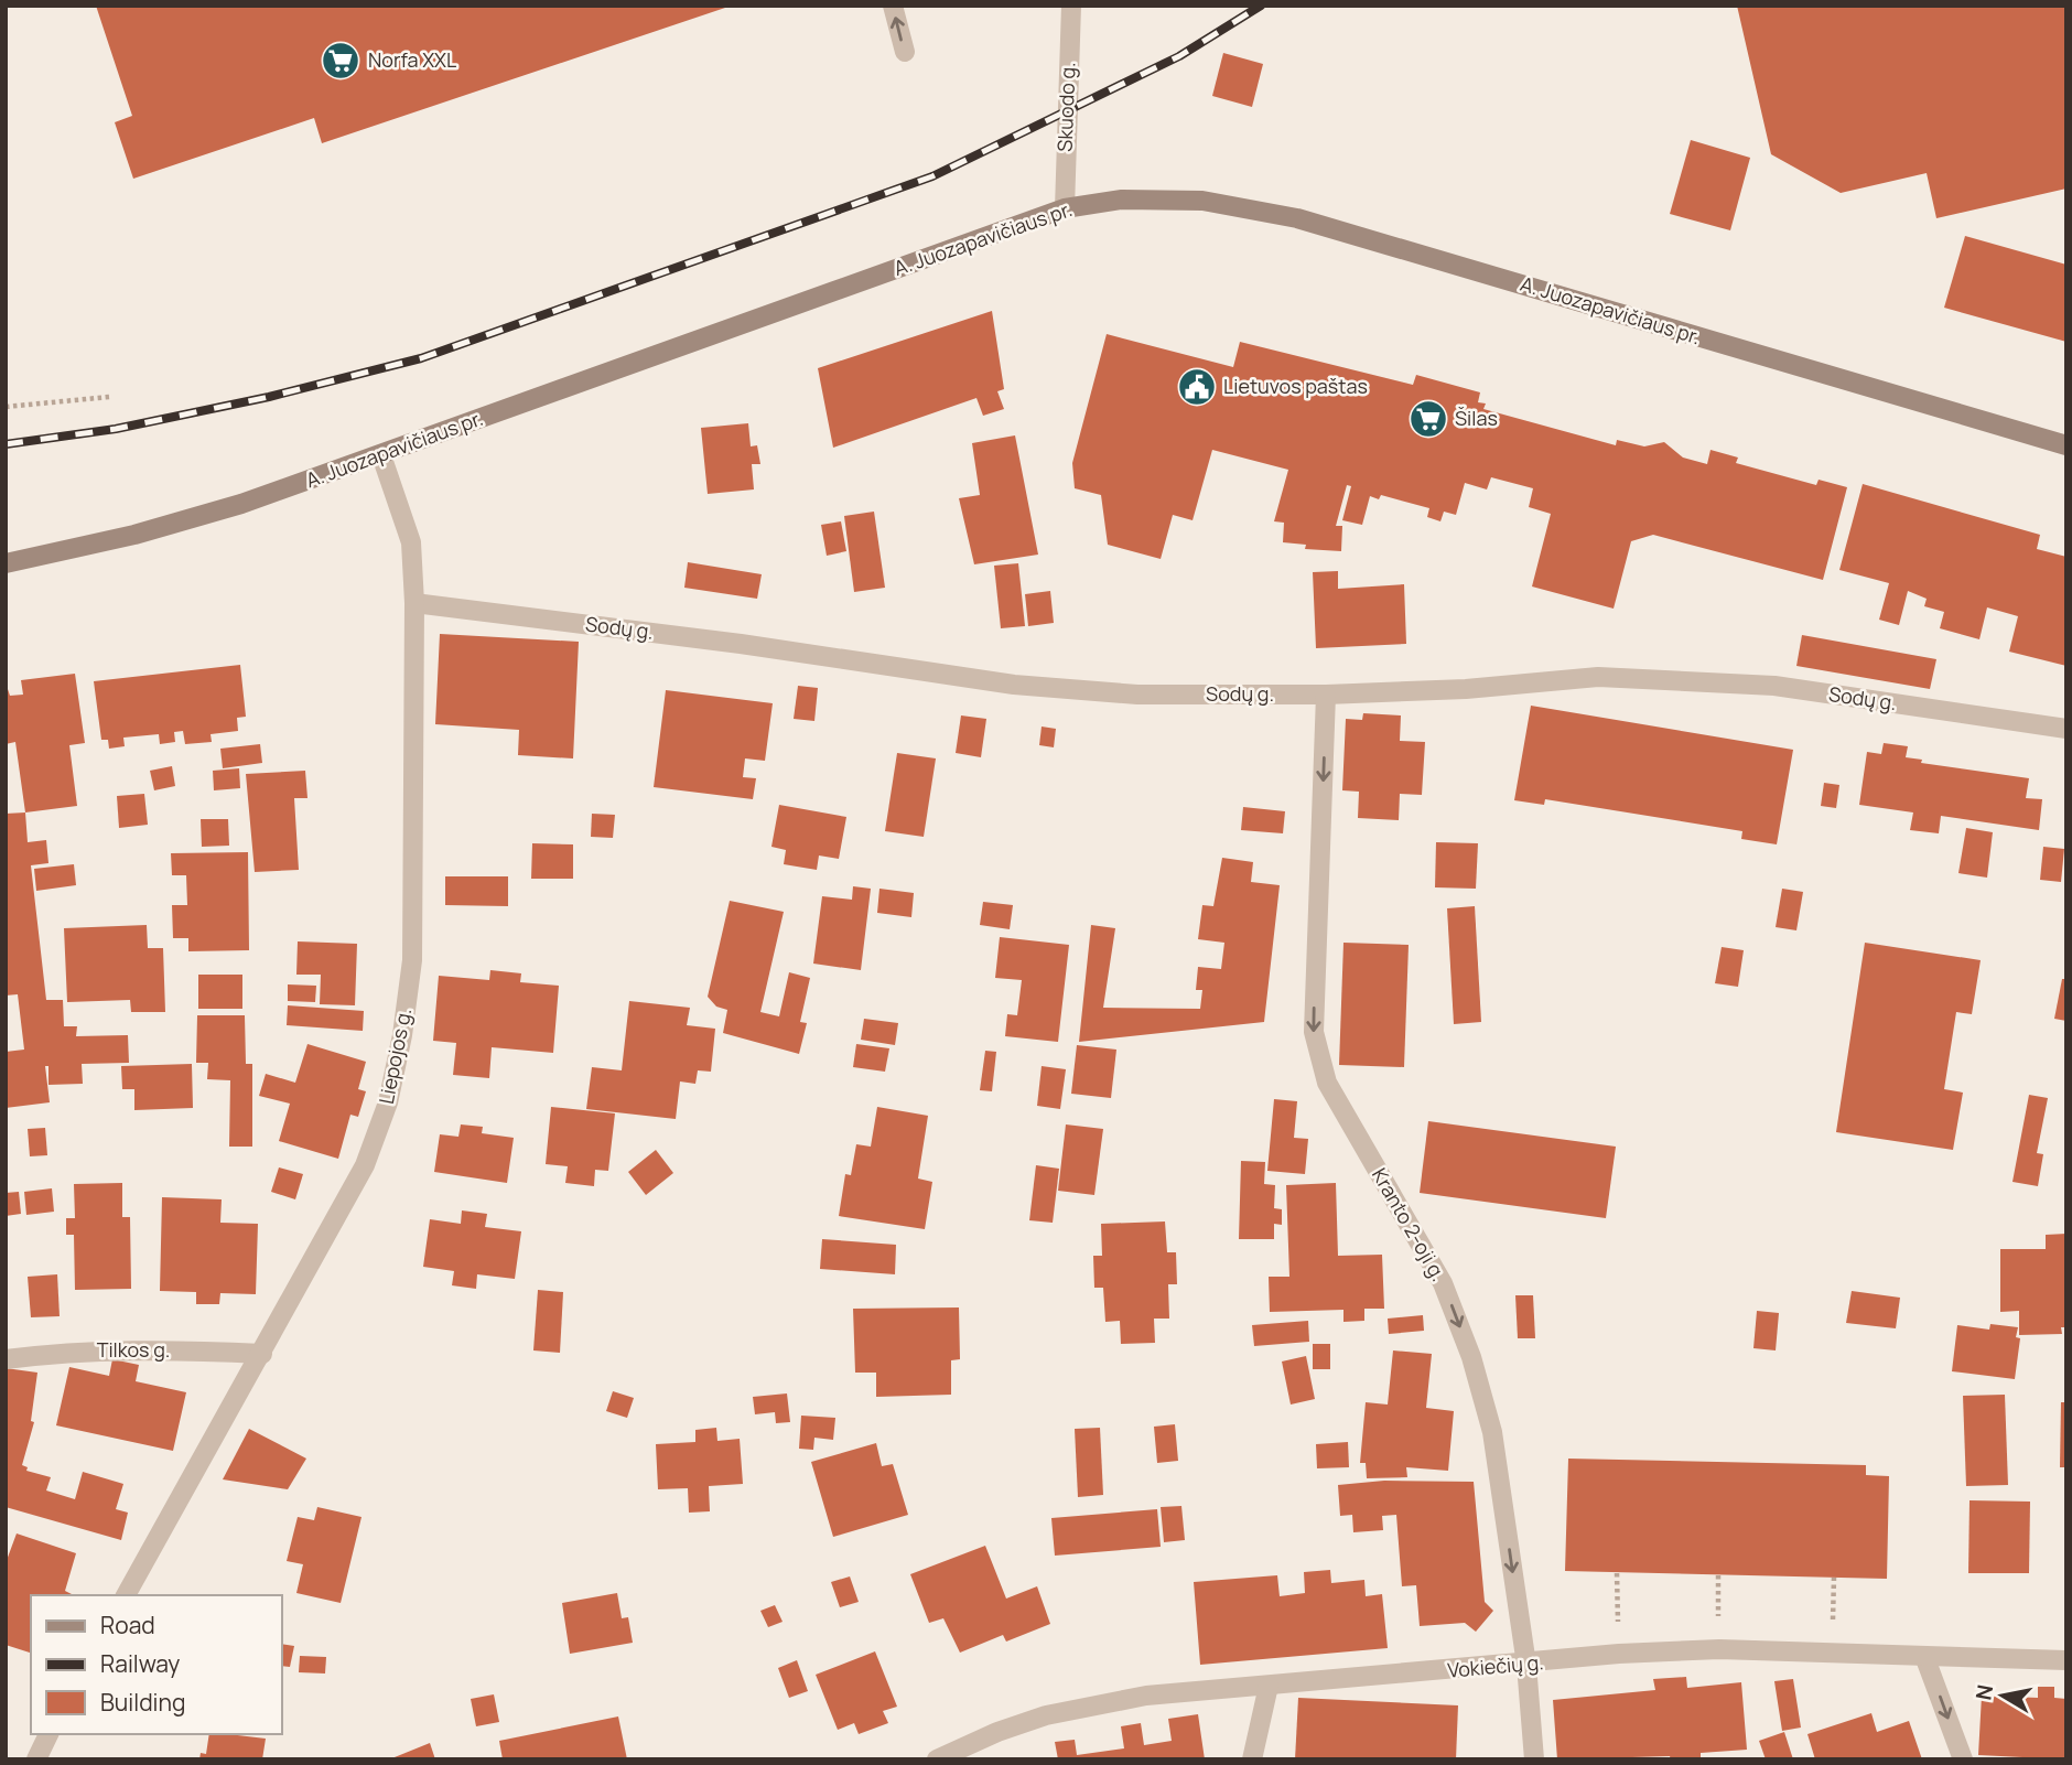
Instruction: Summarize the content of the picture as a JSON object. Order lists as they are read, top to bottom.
{
  "streets": {
    "main road": ["A. Juozapavičiaus pr."],
    "street": [
      "Skuodo g.",
      "Sodų g.",
      "Liepojos g.",
      "Kranto 2-oji g.",
      "Tilkos g.",
      "Vokiečių g."
    ]
  },
  "crossings": [
    ["Skuodo g.", "A. Juozapavičiaus pr."],
    ["A. Juozapavičiaus pr.", "Liepojos g."],
    ["Sodų g.", "Liepojos g."],
    ["Sodų g.", "Kranto 2-oji g."],
    ["Liepojos g.", "Tilkos g."],
    ["Kranto 2-oji g.", "Vokiečių g."]
  ],
  "one_way": ["Kranto 2-oji g."],
  "places": {
    "supermarket": ["Norfa XXL", "Šilas"],
    "public building": ["Lietuvos paštas"]
  },
  "legend": ["Road", "Railway", "Building"],
  "north": "left"
}
